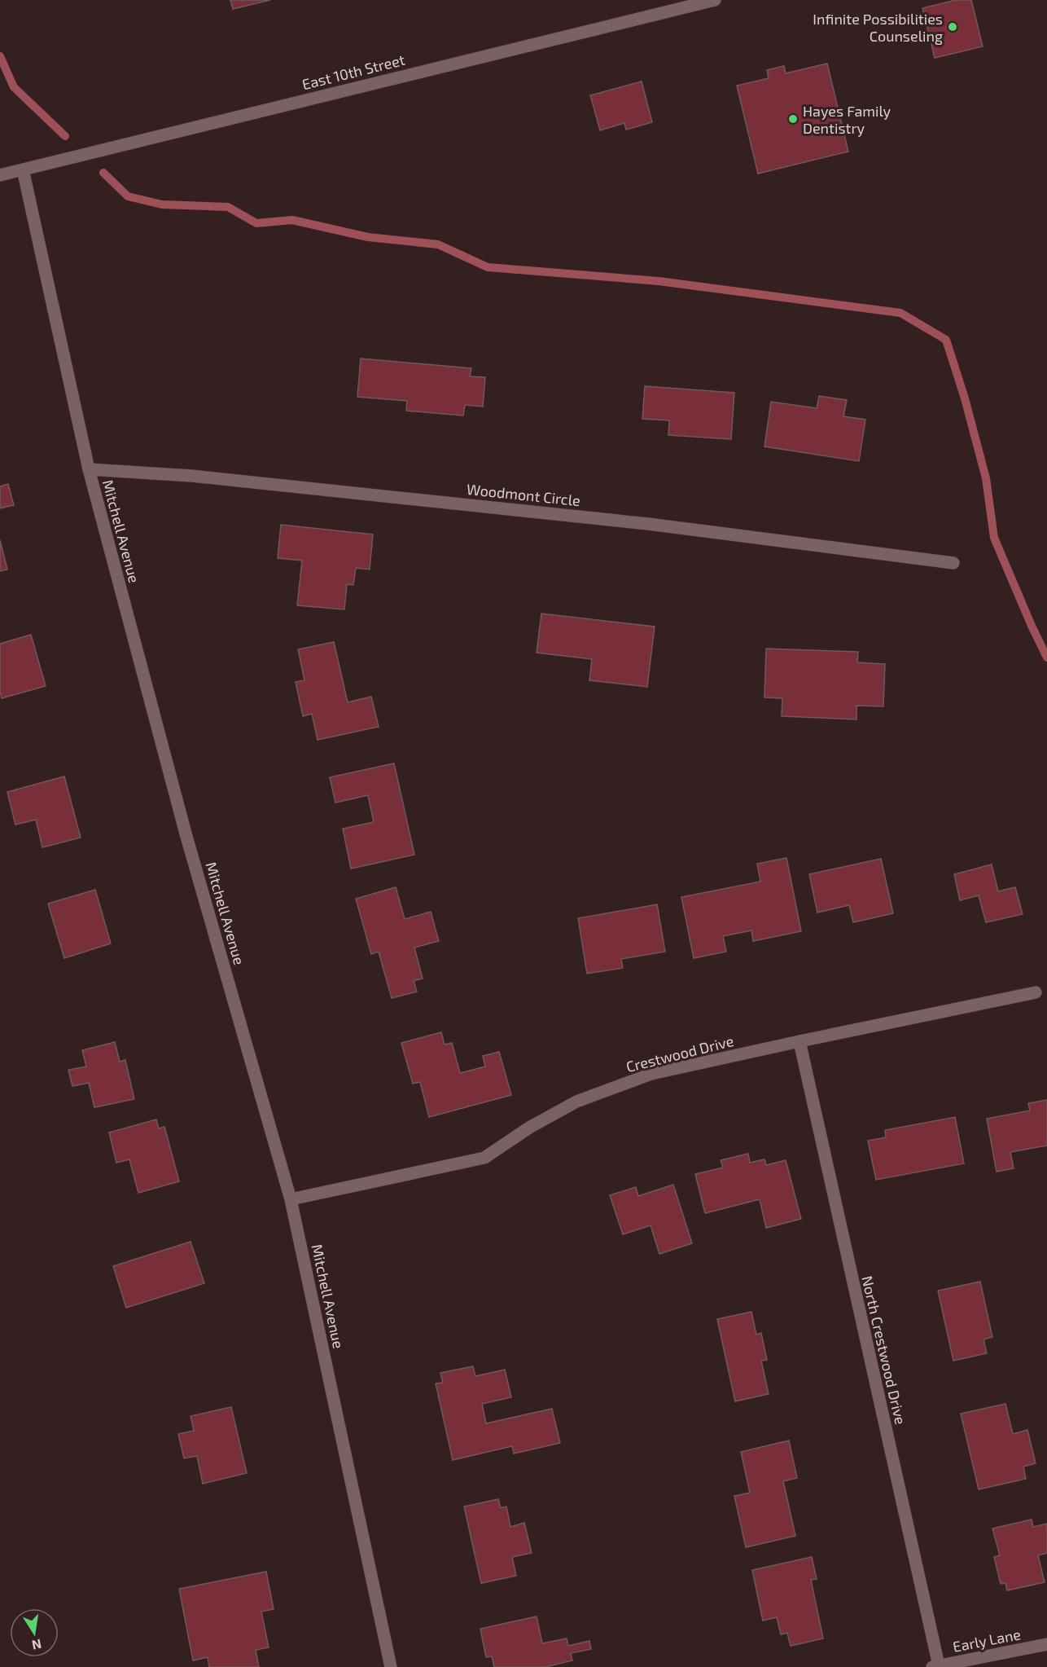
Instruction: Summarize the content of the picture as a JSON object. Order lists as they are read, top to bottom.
{
  "streets": {
    "street": [
      "East 10th Street",
      "Woodmont Circle",
      "Mitchell Avenue",
      "Crestwood Drive",
      "North Crestwood Drive",
      "Early Lane"
    ]
  },
  "crossings": [
    ["East 10th Street", "Mitchell Avenue"],
    ["Woodmont Circle", "Mitchell Avenue"],
    ["Mitchell Avenue", "Crestwood Drive"],
    ["Crestwood Drive", "North Crestwood Drive"],
    ["North Crestwood Drive", "Early Lane"]
  ],
  "places": ["Infinite Possibilities Counseling", "Hayes Family Dentistry"],
  "north": "bottom"
}
